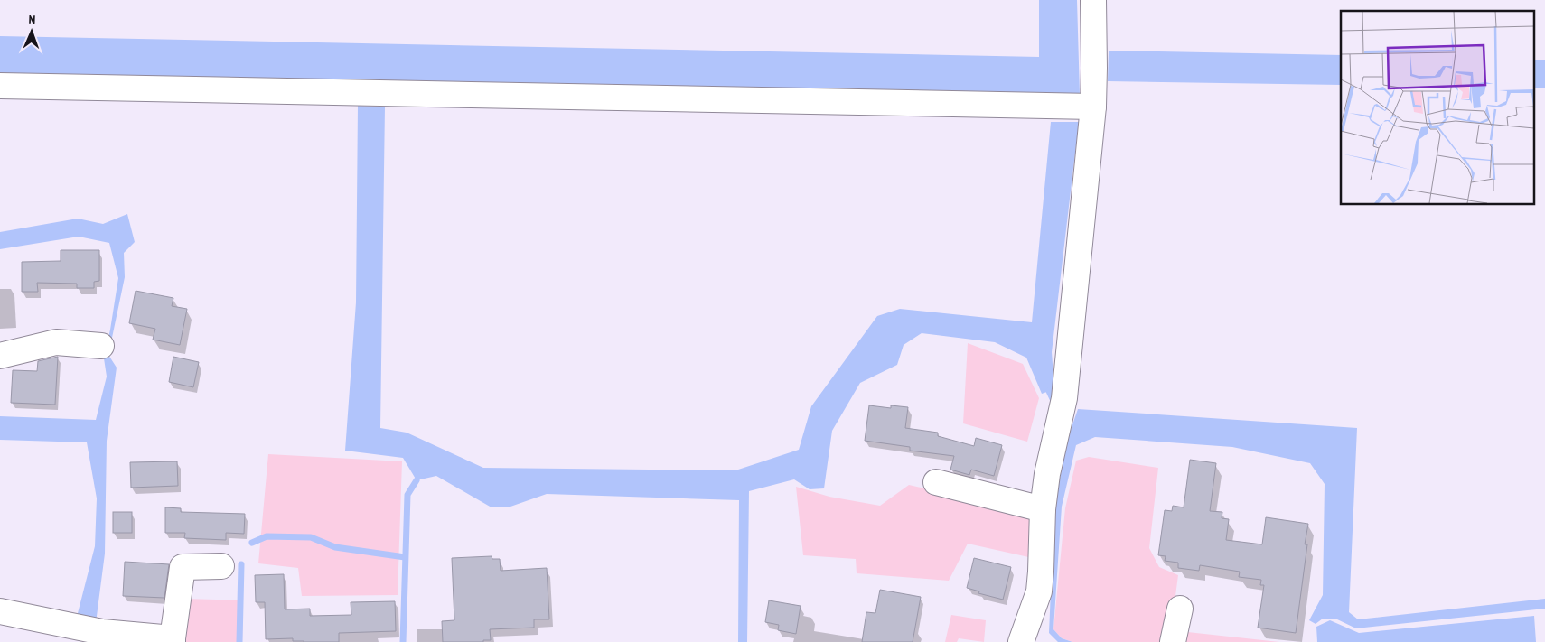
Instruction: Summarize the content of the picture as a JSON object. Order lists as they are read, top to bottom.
{
  "north": "top"
}
